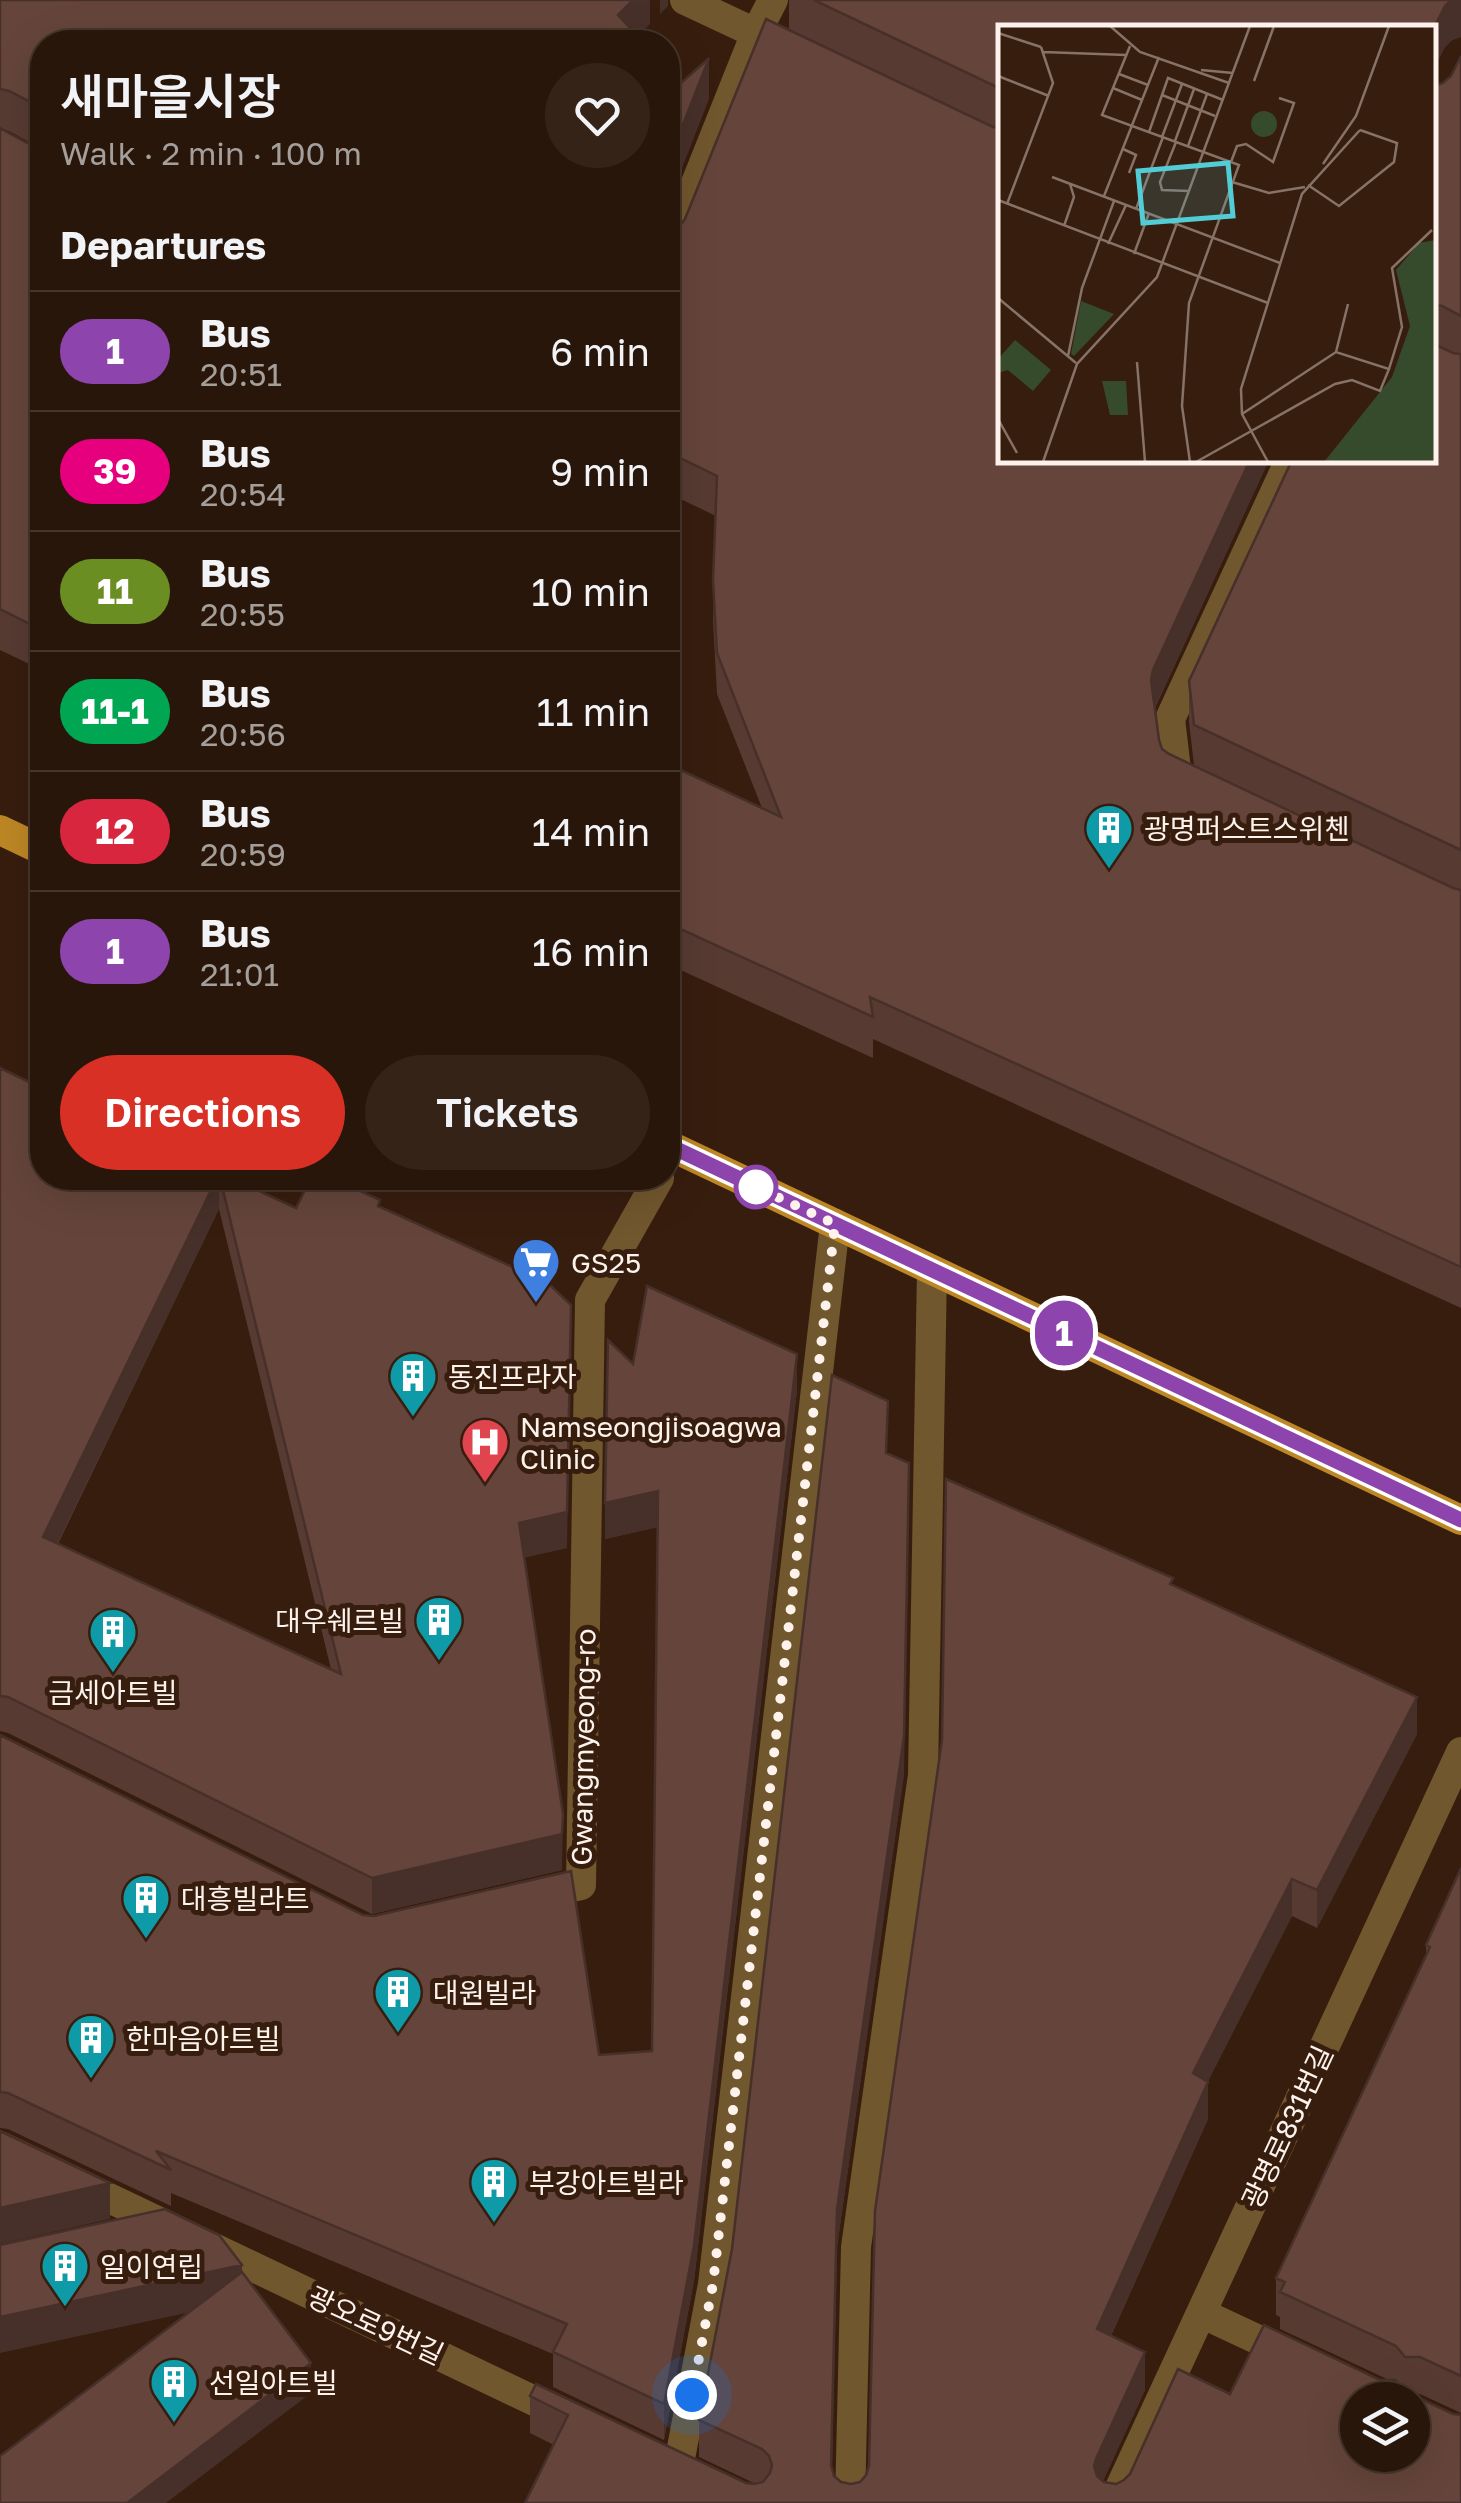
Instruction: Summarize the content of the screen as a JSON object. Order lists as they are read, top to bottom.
{
  "streets": {
    "street": ["Gwangmyeong-ro", "광명로831번길", "광오로9번길"]
  },
  "places": {
    "building": [
      "광명퍼스트스위첸",
      "동진프라자",
      "대우쉐르빌",
      "금세아트빌",
      "대흥빌라트",
      "대원빌라",
      "한마음아트빌",
      "부강아트빌라",
      "일이연립",
      "선일아트빌"
    ],
    "supermarket": ["GS25"],
    "hospital": ["Namseongjisoagwa Clinic"]
  },
  "lines": ["bus line 1"],
  "page": {
    "on_map": "1",
    "heading": [
      ["새마을시장", "Walk · 2 min · 100 m"],
      "Departures"
    ],
    "list": [
      {
        "mark": "1",
        "name": "Bus",
        "note": "20:51",
        "value": "6 min"
      },
      {
        "mark": "39",
        "name": "Bus",
        "note": "20:54",
        "value": "9 min"
      },
      {
        "mark": "11",
        "name": "Bus",
        "note": "20:55",
        "value": "10 min"
      },
      {
        "mark": "11-1",
        "name": "Bus",
        "note": "20:56",
        "value": "11 min"
      },
      {
        "mark": "12",
        "name": "Bus",
        "note": "20:59",
        "value": "14 min"
      },
      {
        "mark": "1",
        "name": "Bus",
        "note": "21:01",
        "value": "16 min"
      }
    ],
    "buttons": ["Directions", "Tickets"]
  }
}
